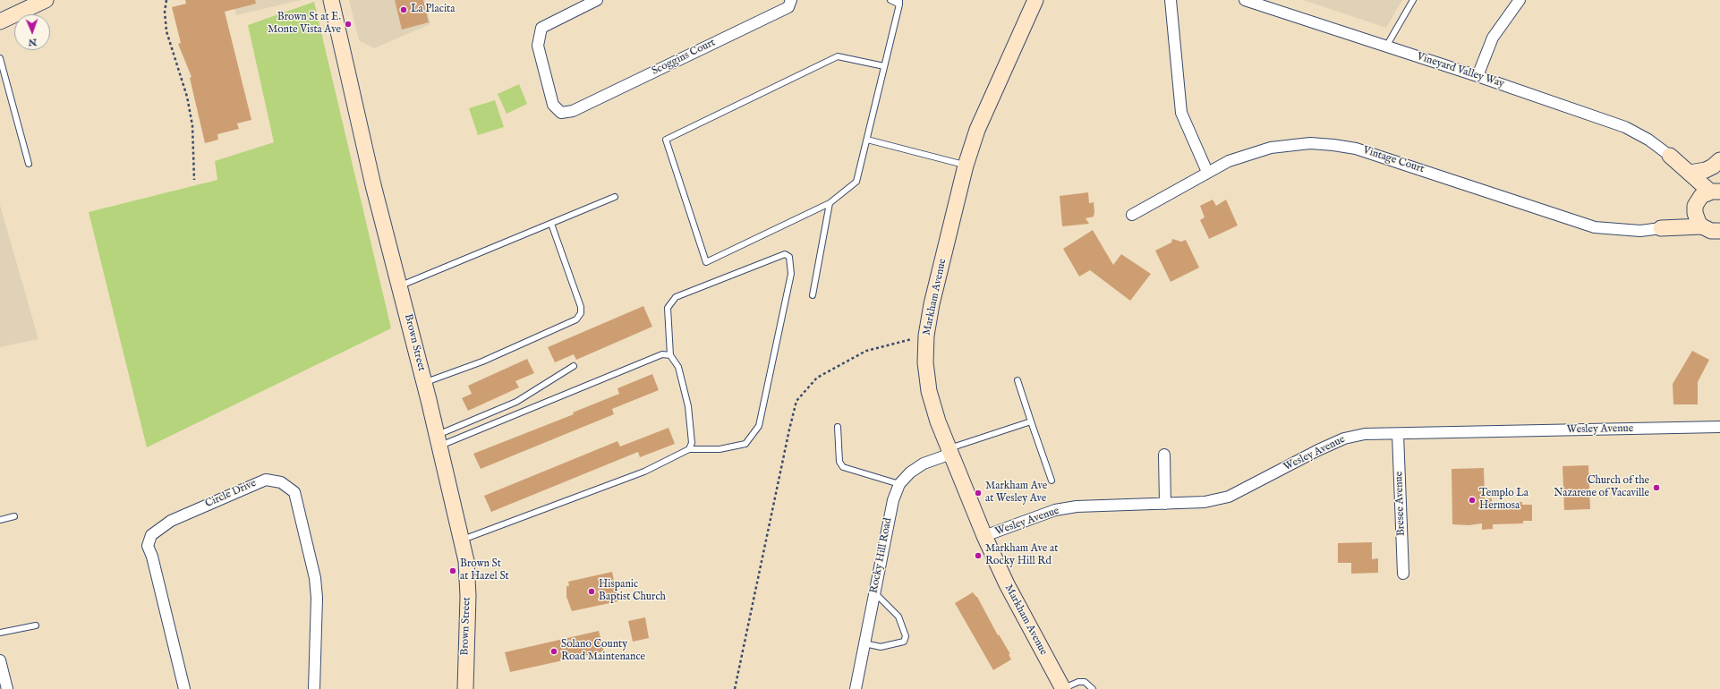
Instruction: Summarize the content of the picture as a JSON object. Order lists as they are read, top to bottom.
{
  "streets": {
    "street": [
      "Scoggins Court",
      "Vineyard Valley Way",
      "Vintage Court",
      "Markham Avenue",
      "Brown Street",
      "Wesley Avenue",
      "Circle Drive",
      "Bresee Avenue",
      "Rocky Hill Road"
    ]
  },
  "crossings": [
    ["Markham Avenue", "Wesley Avenue"],
    ["Markham Avenue", "Rocky Hill Road"],
    ["Wesley Avenue", "Bresee Avenue"]
  ],
  "places": [
    "La Placita",
    "Brown St at E. Monte Vista Ave",
    "Church of the Nazarene of Vacaville",
    "Markham Ave at Wesley Ave",
    "Templo La Hermosa",
    "Markham Ave at Rocky Hill Rd",
    "Brown St at Hazel St",
    "Hispanic Baptist Church",
    "Solano County Road Maintenance"
  ],
  "north": "bottom"
}
